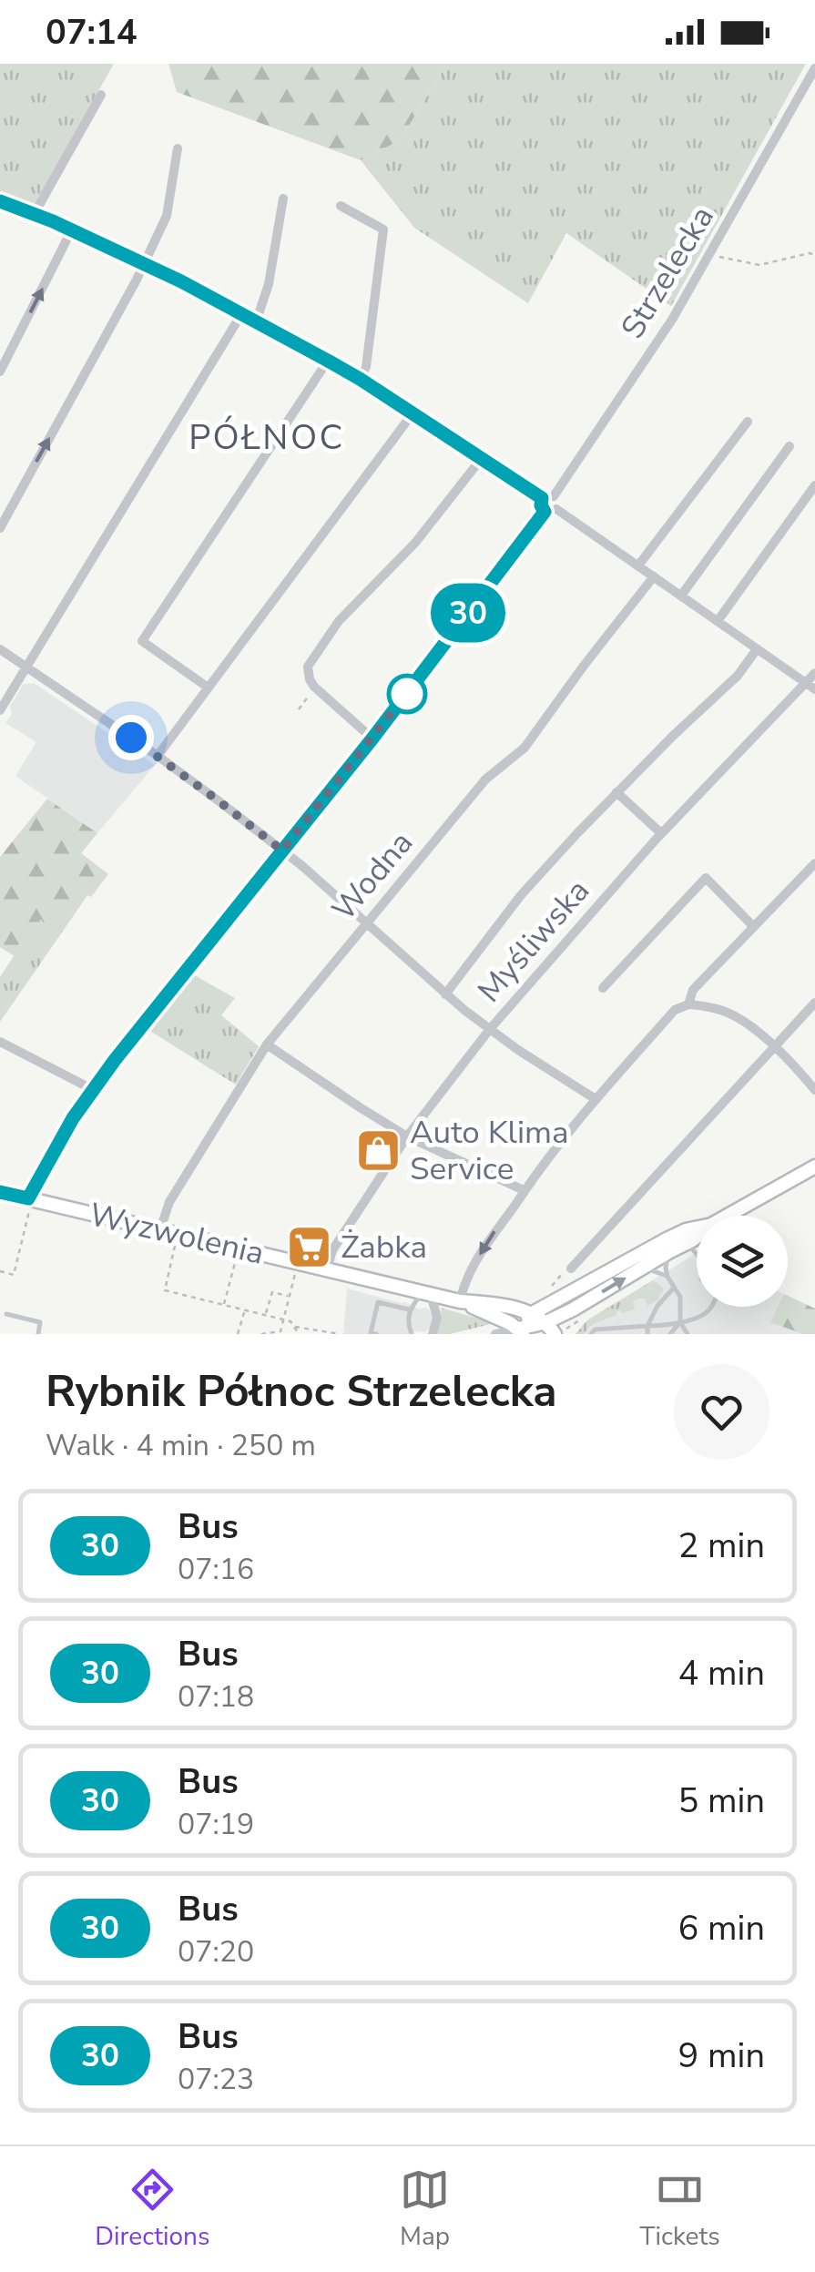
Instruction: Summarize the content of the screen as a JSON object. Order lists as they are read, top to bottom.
{
  "streets": {
    "main road": ["Wyzwolenia"],
    "street": ["Strzelecka", "Wodna", "Myśliwska"]
  },
  "crossings": [
    ["Wodna", "Wyzwolenia"],
    ["Myśliwska", "Wyzwolenia"]
  ],
  "districts": ["PÓŁNOC"],
  "places": {
    "shop": ["Auto Klima Service"],
    "supermarket": ["Żabka"]
  },
  "lines": ["bus line 30"],
  "page": {
    "status": "07:14",
    "on_map": "30",
    "heading": ["Rybnik Północ Strzelecka", "Walk · 4 min · 250 m"],
    "list": [
      {
        "mark": "30",
        "name": "Bus",
        "note": "07:16",
        "value": "2 min"
      },
      {
        "mark": "30",
        "name": "Bus",
        "note": "07:18",
        "value": "4 min"
      },
      {
        "mark": "30",
        "name": "Bus",
        "note": "07:19",
        "value": "5 min"
      },
      {
        "mark": "30",
        "name": "Bus",
        "note": "07:20",
        "value": "6 min"
      },
      {
        "mark": "30",
        "name": "Bus",
        "note": "07:23",
        "value": "9 min"
      }
    ],
    "tabs": ["Directions", "Map", "Tickets"]
  }
}
